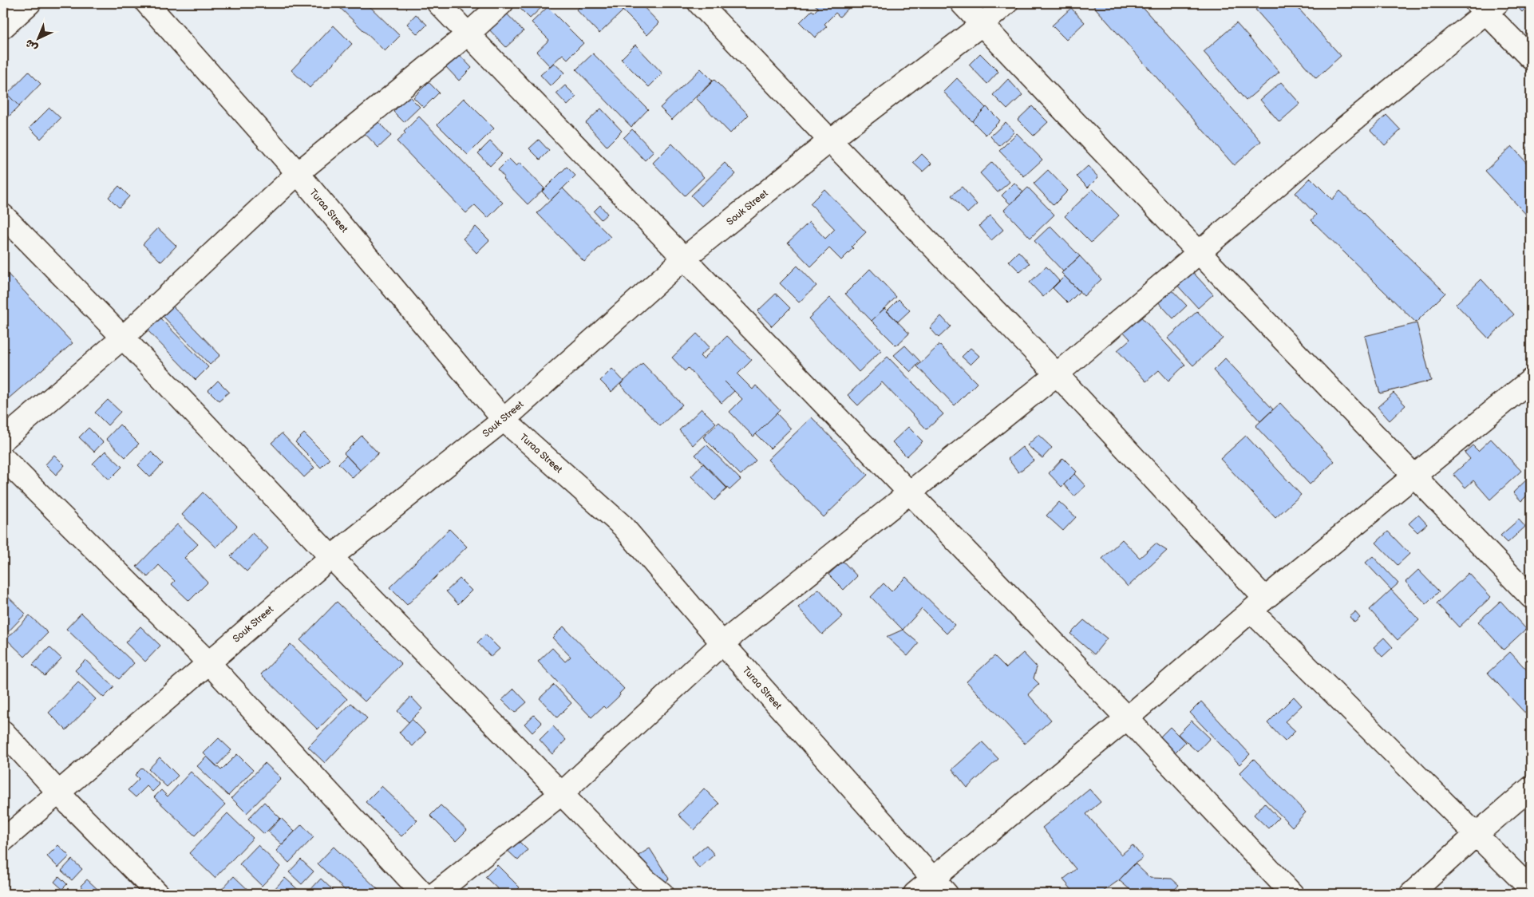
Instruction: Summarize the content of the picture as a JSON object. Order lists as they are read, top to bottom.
{
  "streets": {
    "street": ["Souk Street", "Turaa Street"]
  },
  "crossings": [
    ["Souk Street", "Turaa Street"]
  ],
  "north": "bottom left"
}
